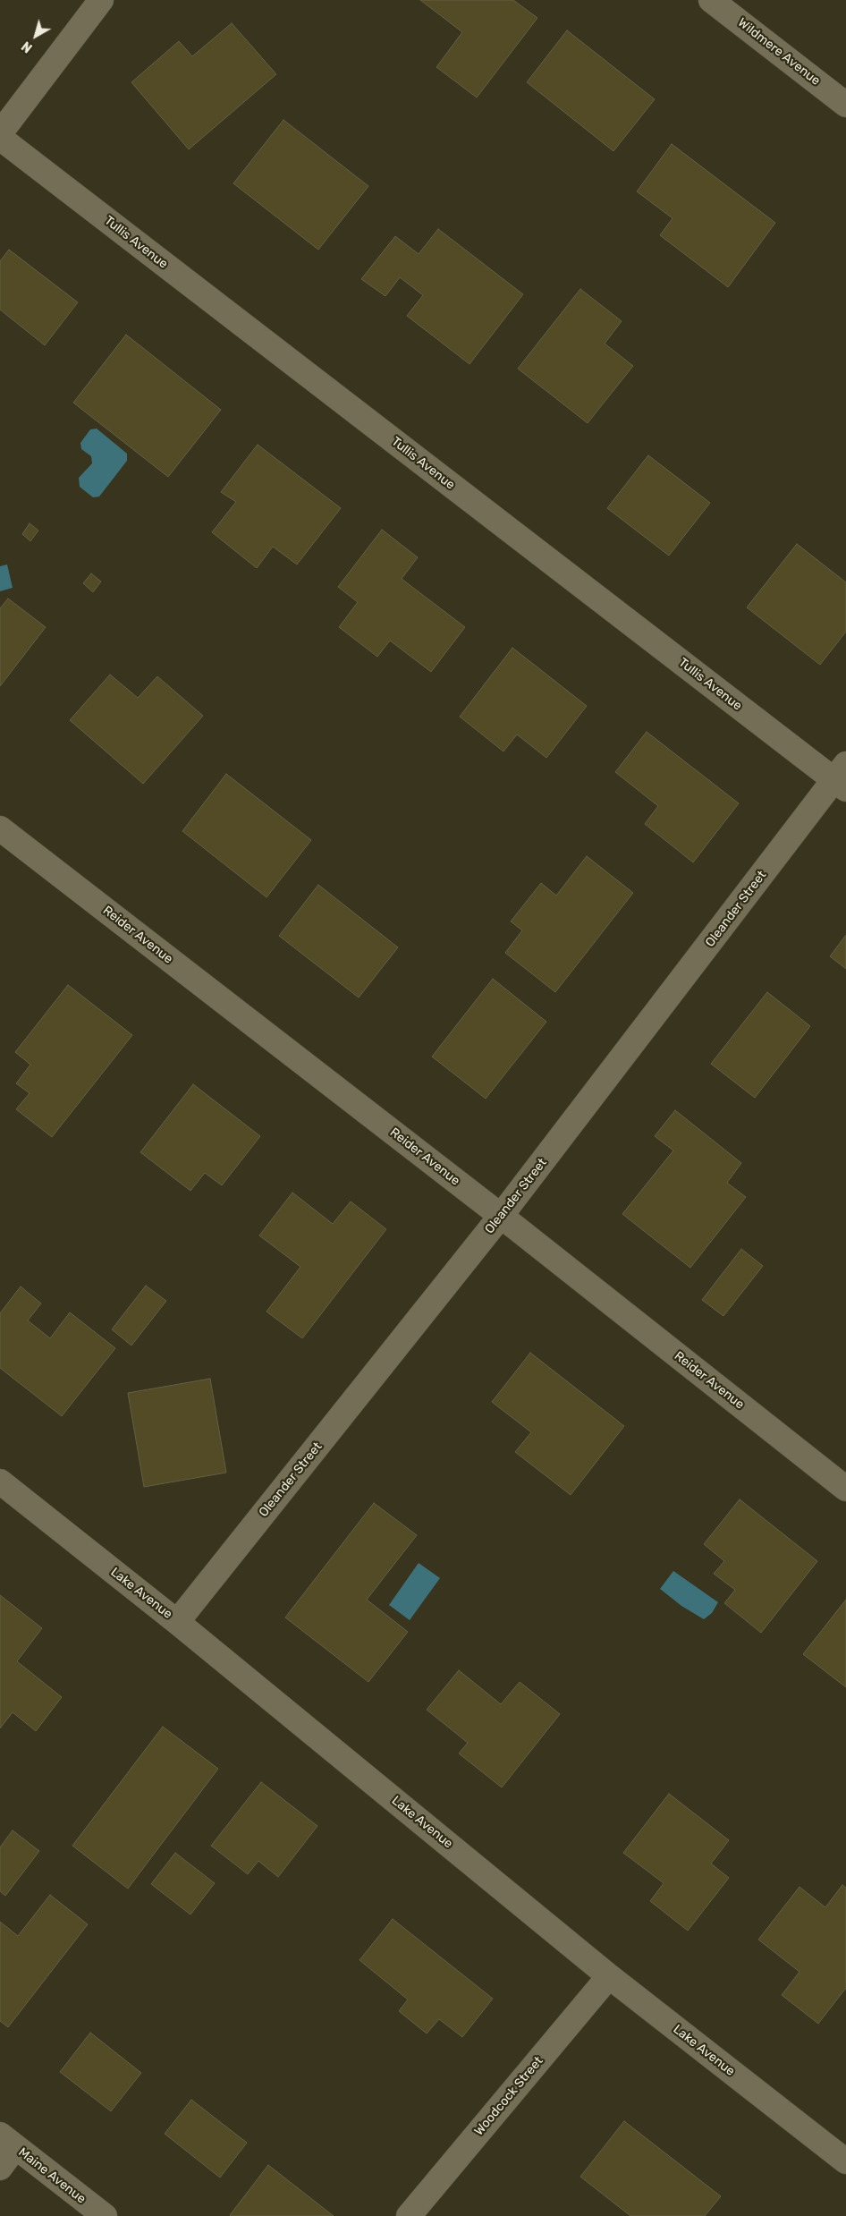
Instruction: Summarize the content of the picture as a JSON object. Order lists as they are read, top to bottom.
{
  "streets": {
    "street": [
      "Wildmere Avenue",
      "Tullis Avenue",
      "Oleander Street",
      "Reider Avenue",
      "Lake Avenue",
      "Woodcock Street",
      "Maine Avenue"
    ]
  },
  "crossings": [
    ["Tullis Avenue", "Oleander Street"],
    ["Oleander Street", "Reider Avenue"],
    ["Oleander Street", "Lake Avenue"],
    ["Lake Avenue", "Woodcock Street"]
  ],
  "north": "bottom left"
}
